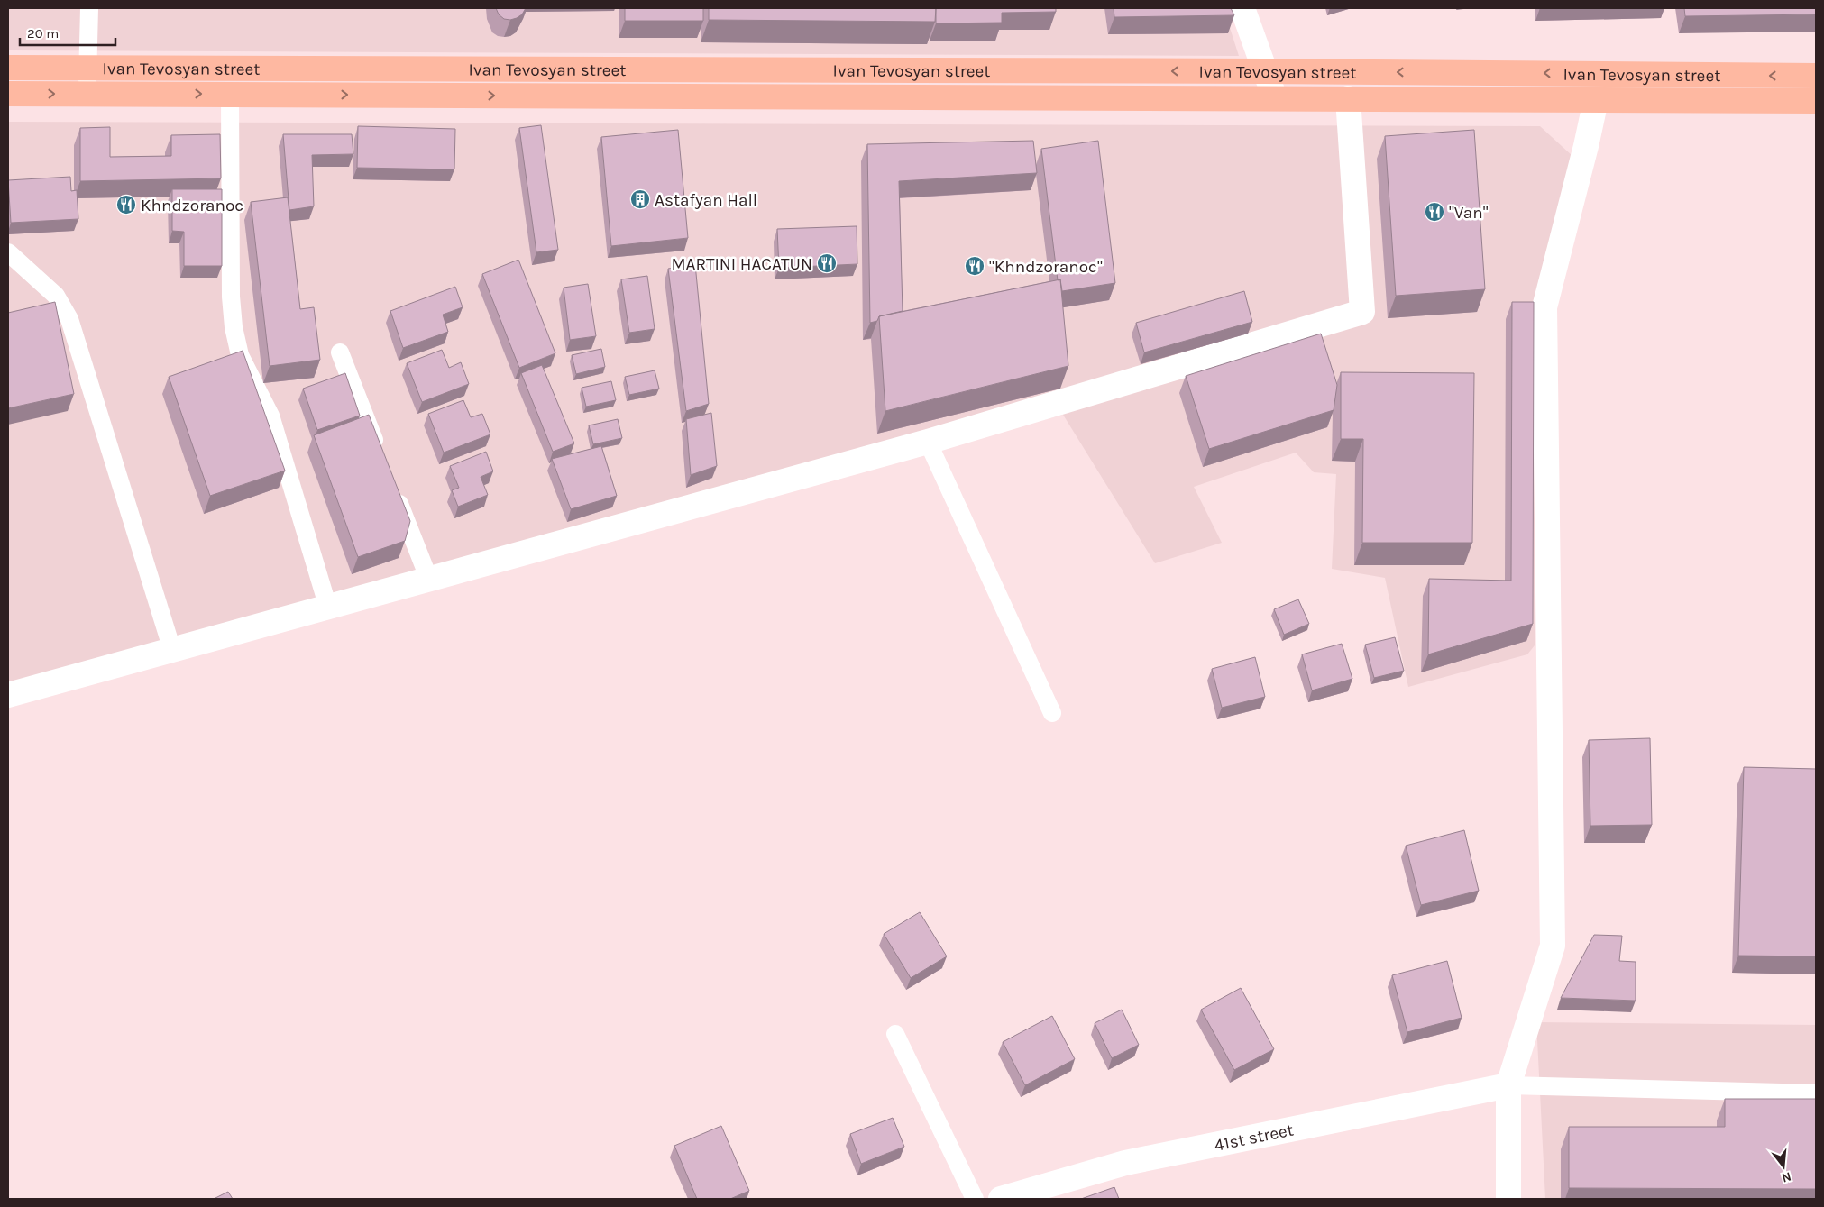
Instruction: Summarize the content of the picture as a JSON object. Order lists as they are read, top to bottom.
{
  "streets": {
    "main road": ["Ivan Tevosyan street"],
    "street": ["41st street"]
  },
  "places": {
    "building": ["Astafyan Hall"],
    "restaurant": [
      "Khndzoranoc",
      "\"Van\"",
      "MARTINI HACATUN",
      "\"Khndzoranoc\""
    ]
  },
  "scale_bar": "20 m",
  "north": "bottom"
}
